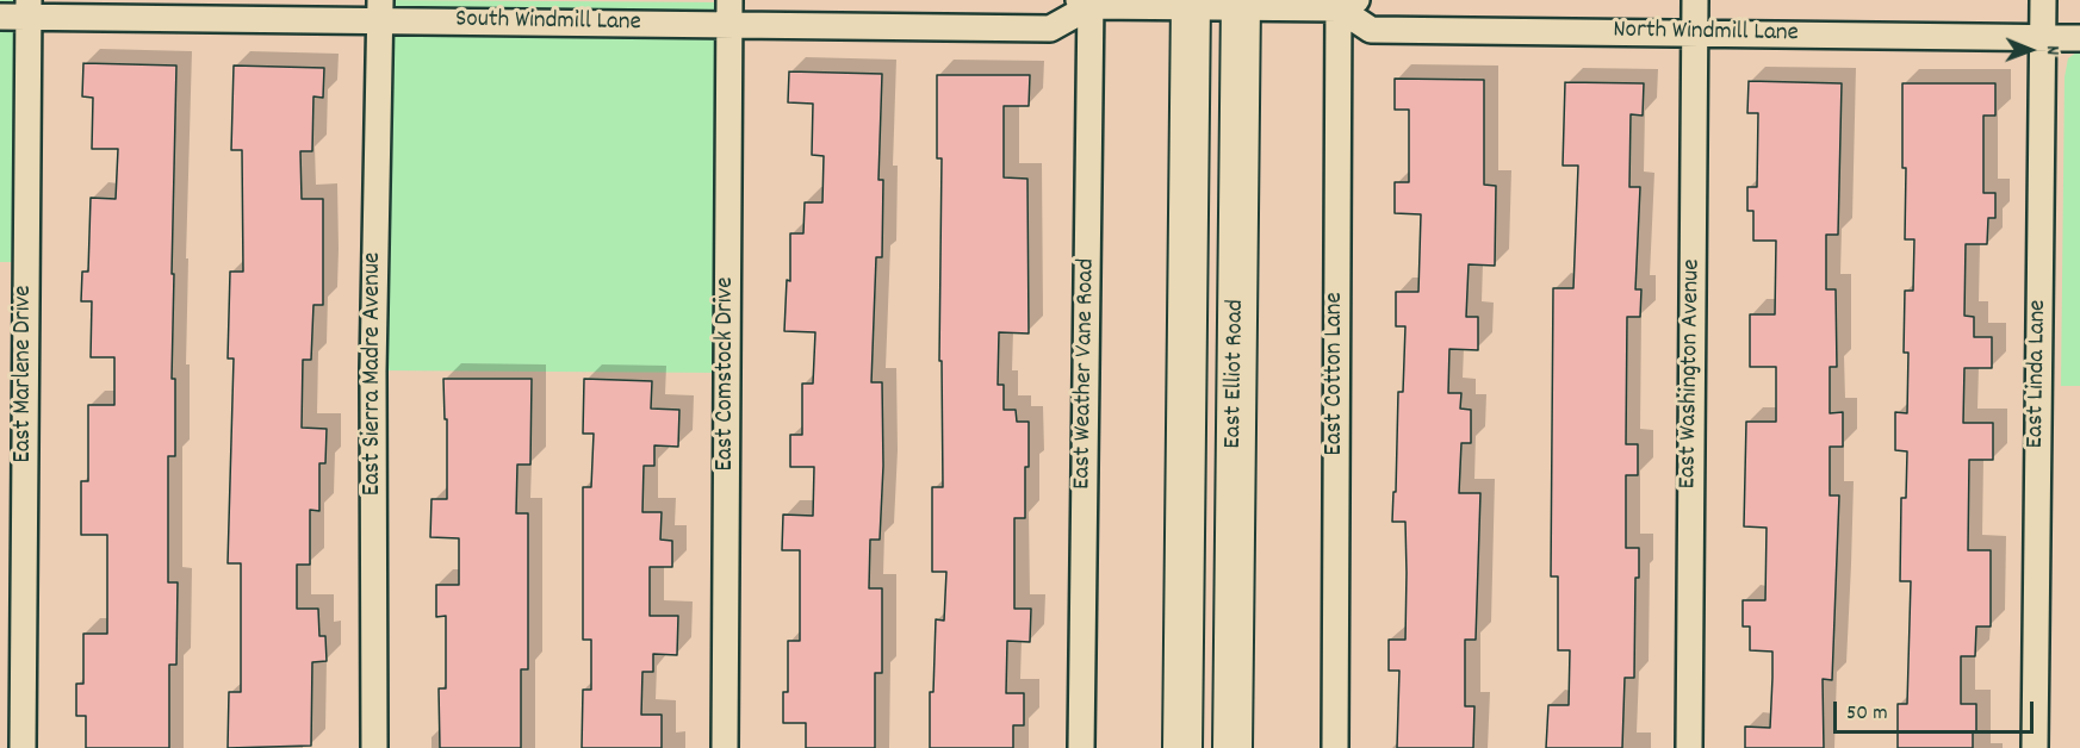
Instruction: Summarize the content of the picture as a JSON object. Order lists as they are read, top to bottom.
{
  "streets": {
    "main road": ["East Elliot Road"],
    "street": [
      "South Windmill Lane",
      "North Windmill Lane",
      "East Marlene Drive",
      "East Sierra Madre Avenue",
      "East Comstock Drive",
      "East Weather Vane Road",
      "East Cotton Lane",
      "East Washington Avenue",
      "East Linda Lane"
    ]
  },
  "crossings": [
    ["South Windmill Lane", "East Marlene Drive"],
    ["South Windmill Lane", "East Sierra Madre Avenue"],
    ["South Windmill Lane", "East Comstock Drive"],
    ["South Windmill Lane", "East Weather Vane Road"],
    ["South Windmill Lane", "East Elliot Road"],
    ["North Windmill Lane", "East Cotton Lane"],
    ["North Windmill Lane", "East Washington Avenue"],
    ["North Windmill Lane", "East Linda Lane"]
  ],
  "scale_bar": "50 m",
  "north": "right"
}
